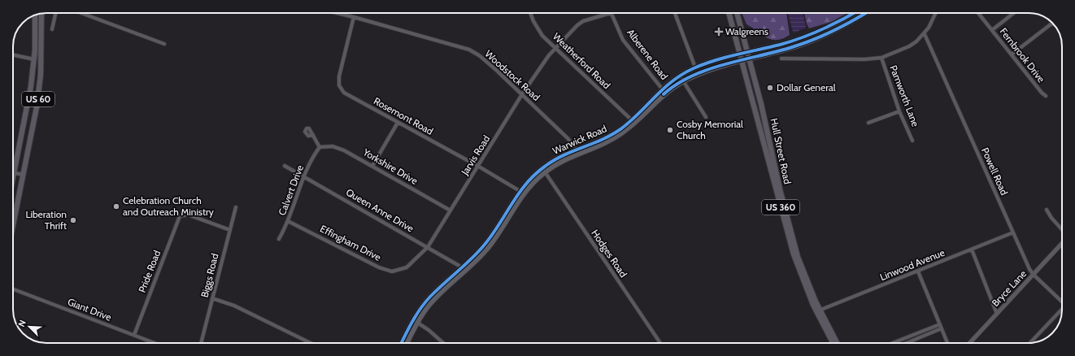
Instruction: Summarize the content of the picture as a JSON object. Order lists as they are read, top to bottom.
{
  "streets": {
    "main road": [
      "US 60",
      "Warwick Road",
      "Hull Street Road",
      "US 360"
    ],
    "street": [
      "Alberene Road",
      "Fernbrook Drive",
      "Weatherford Road",
      "Woodstock Road",
      "Pamworth Lane",
      "Rosemont Road",
      "Jarvis Road",
      "Yorkshire Drive",
      "Powell Road",
      "Calvert Drive",
      "Queen Anne Drive",
      "Effingham Drive",
      "Hodges Road",
      "Linwood Avenue",
      "Pride Road",
      "Biggs Road",
      "Bryce Lane",
      "Giant Drive"
    ]
  },
  "crossings": [
    ["Alberene Road", "Warwick Road"],
    ["Alberene Road", "Jarvis Road"],
    ["Weatherford Road", "Warwick Road"],
    ["Weatherford Road", "Jarvis Road"],
    ["Woodstock Road", "Rosemont Road"],
    ["Woodstock Road", "Warwick Road"],
    ["Woodstock Road", "Jarvis Road"],
    ["Rosemont Road", "Warwick Road"],
    ["Rosemont Road", "Jarvis Road"],
    ["Warwick Road", "Hull Street Road"],
    ["Warwick Road", "US 360"],
    ["Warwick Road", "Queen Anne Drive"],
    ["Warwick Road", "Hodges Road"],
    ["Hull Street Road", "US 360"],
    ["Hull Street Road", "Linwood Avenue"],
    ["Jarvis Road", "Yorkshire Drive"],
    ["Jarvis Road", "Queen Anne Drive"],
    ["Jarvis Road", "Effingham Drive"],
    ["Yorkshire Drive", "Calvert Drive"],
    ["Powell Road", "Linwood Avenue"],
    ["Powell Road", "Bryce Lane"],
    ["Calvert Drive", "Queen Anne Drive"],
    ["Calvert Drive", "Effingham Drive"],
    ["Pride Road", "Biggs Road"],
    ["Pride Road", "Giant Drive"]
  ],
  "places": {
    "health": ["Walgreens"],
    "other": [
      "Dollar General",
      "Cosby Memorial Church",
      "Celebration Church and Outreach Ministry",
      "Liberation Thrift"
    ]
  },
  "north": "top left"
}
